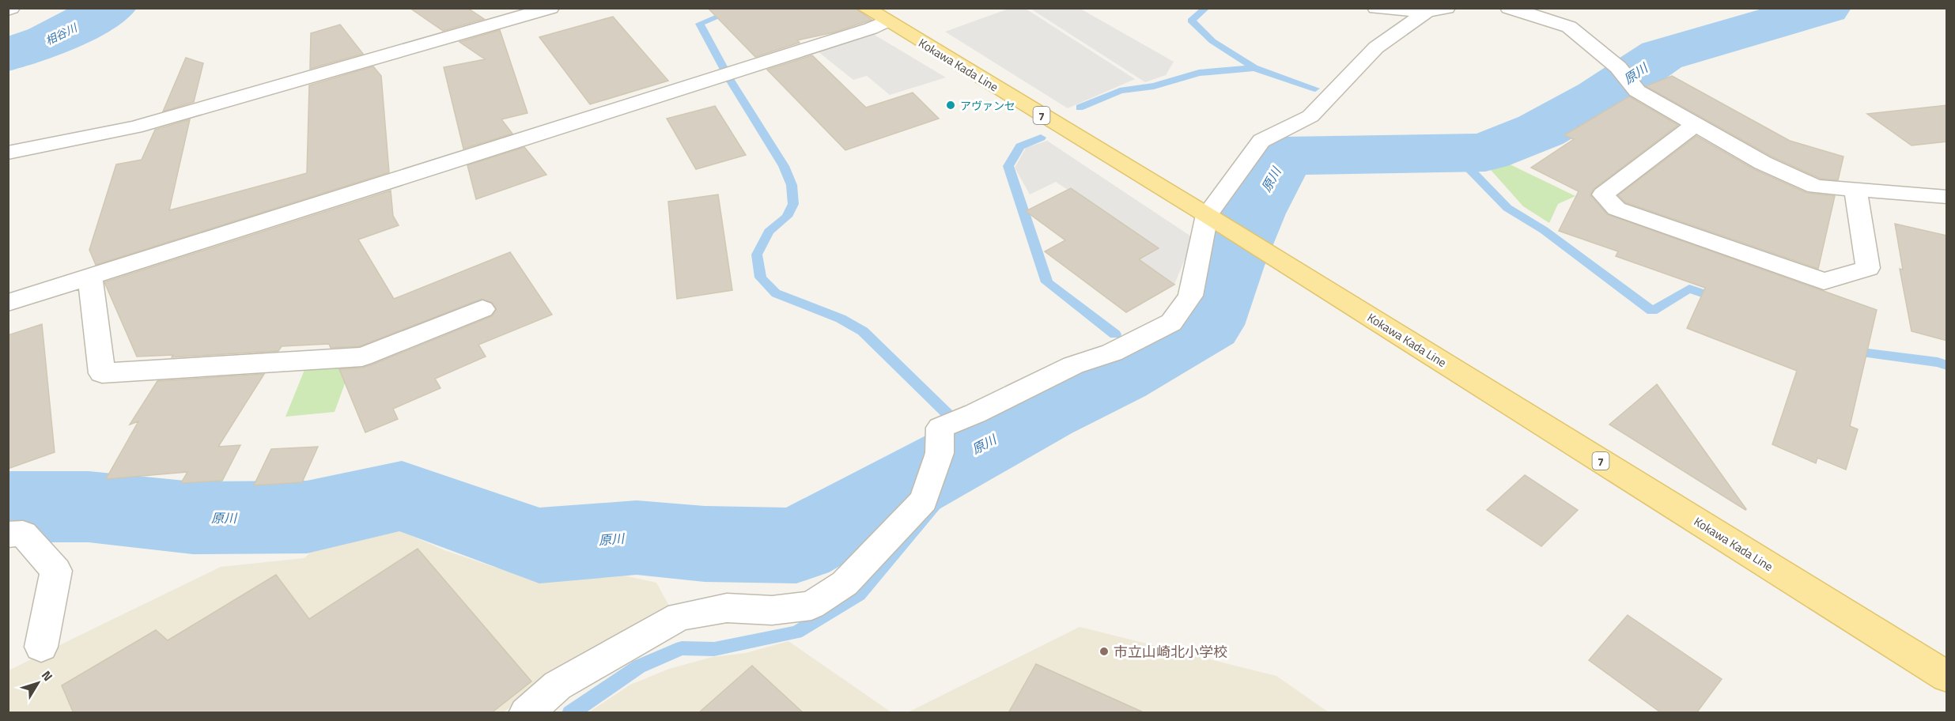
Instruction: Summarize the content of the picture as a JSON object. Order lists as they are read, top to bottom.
{
  "streets": {
    "main road": ["Kokawa Kada Line", "7"]
  },
  "water": ["相谷川", "原川"],
  "places": ["アヴァンセ", "市立山崎北小学校"],
  "north": "top right"
}
